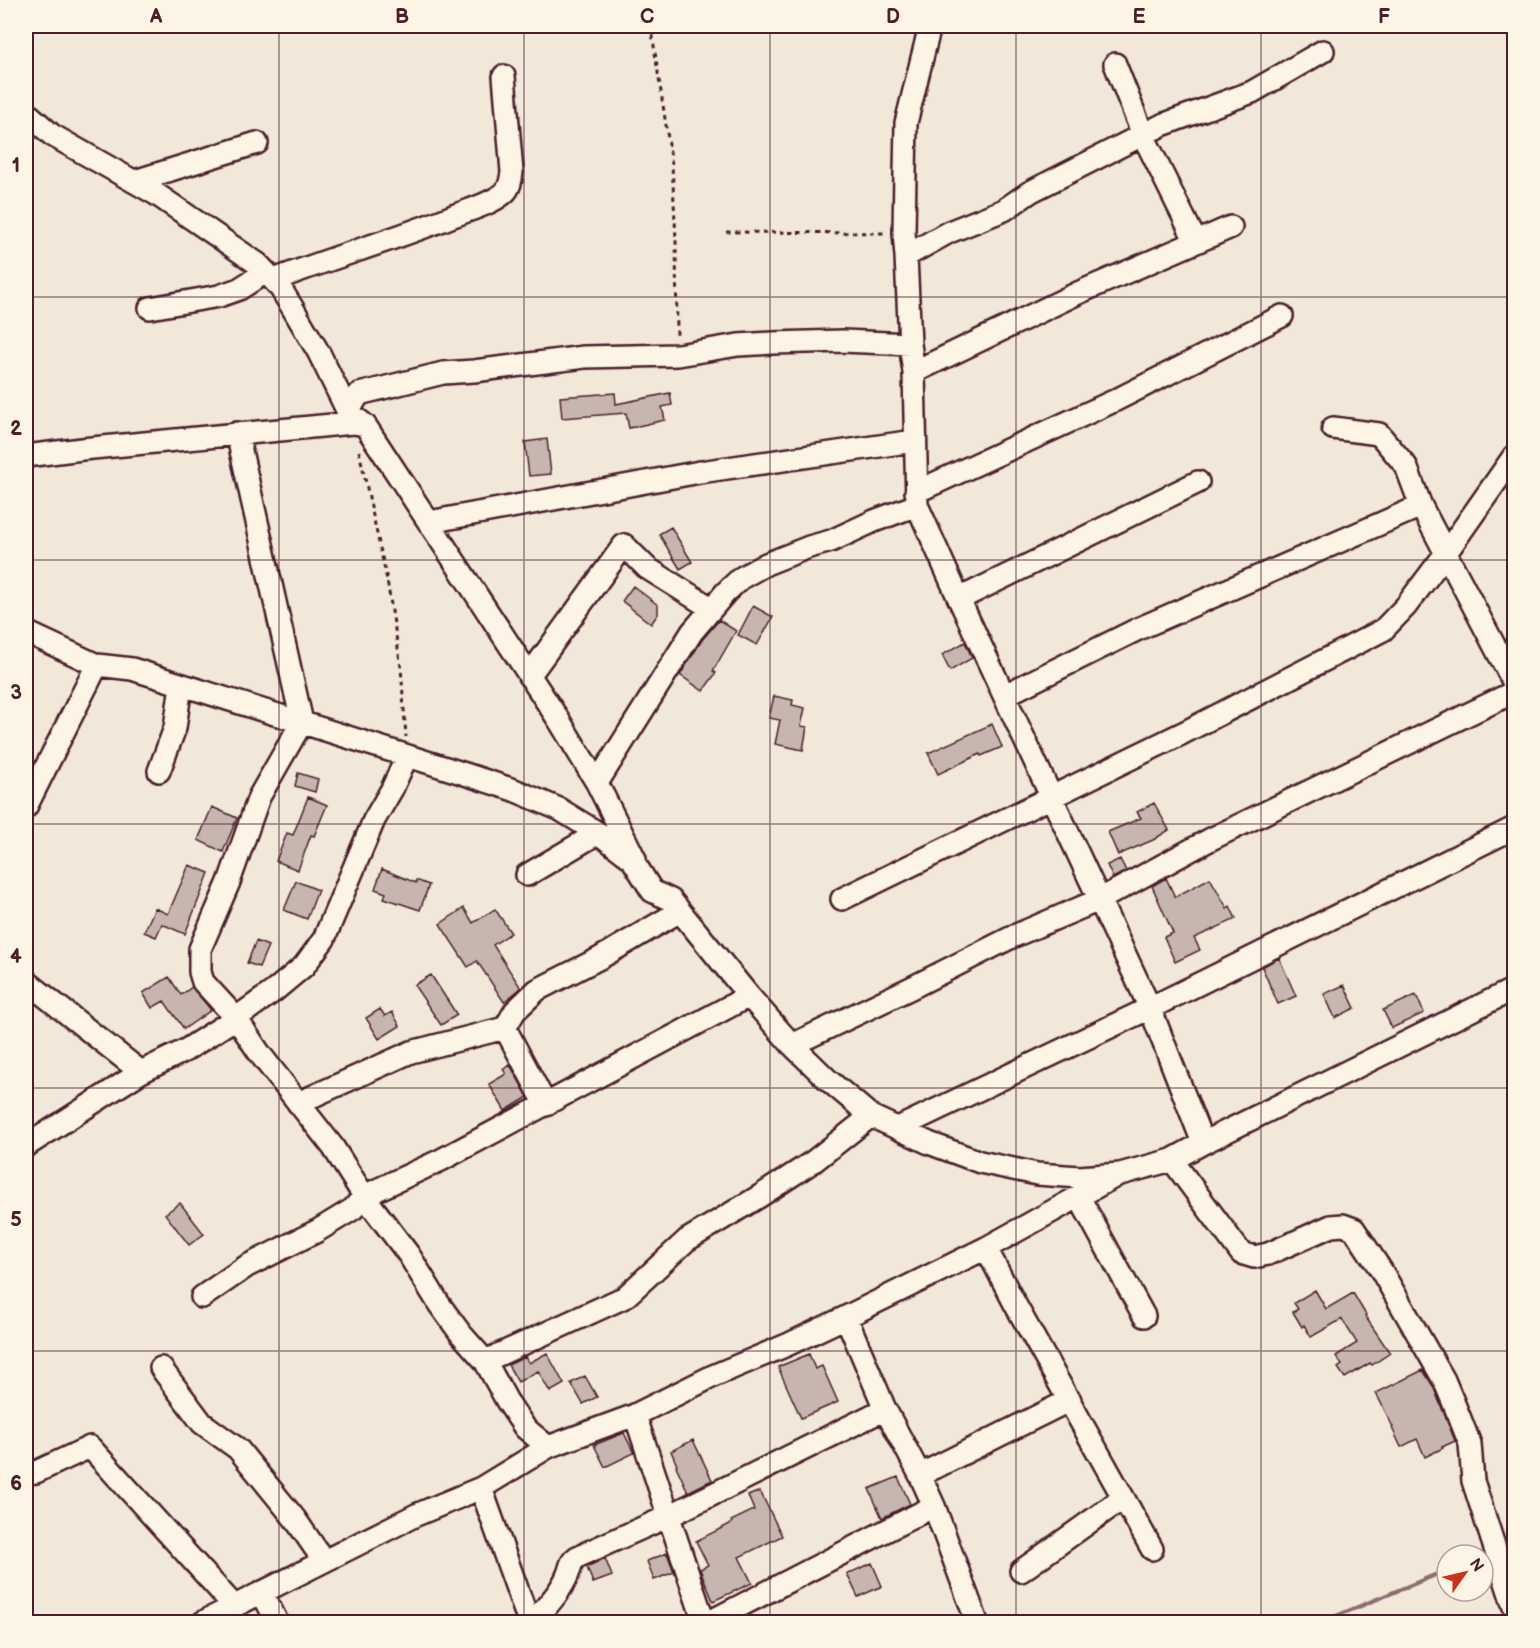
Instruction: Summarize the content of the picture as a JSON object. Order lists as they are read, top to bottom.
{
  "north": "top right",
  "grid": {
    "columns": [
      "A",
      "B",
      "C",
      "D",
      "E",
      "F"
    ],
    "rows": [
      "1",
      "2",
      "3",
      "4",
      "5",
      "6"
    ]
  }
}
